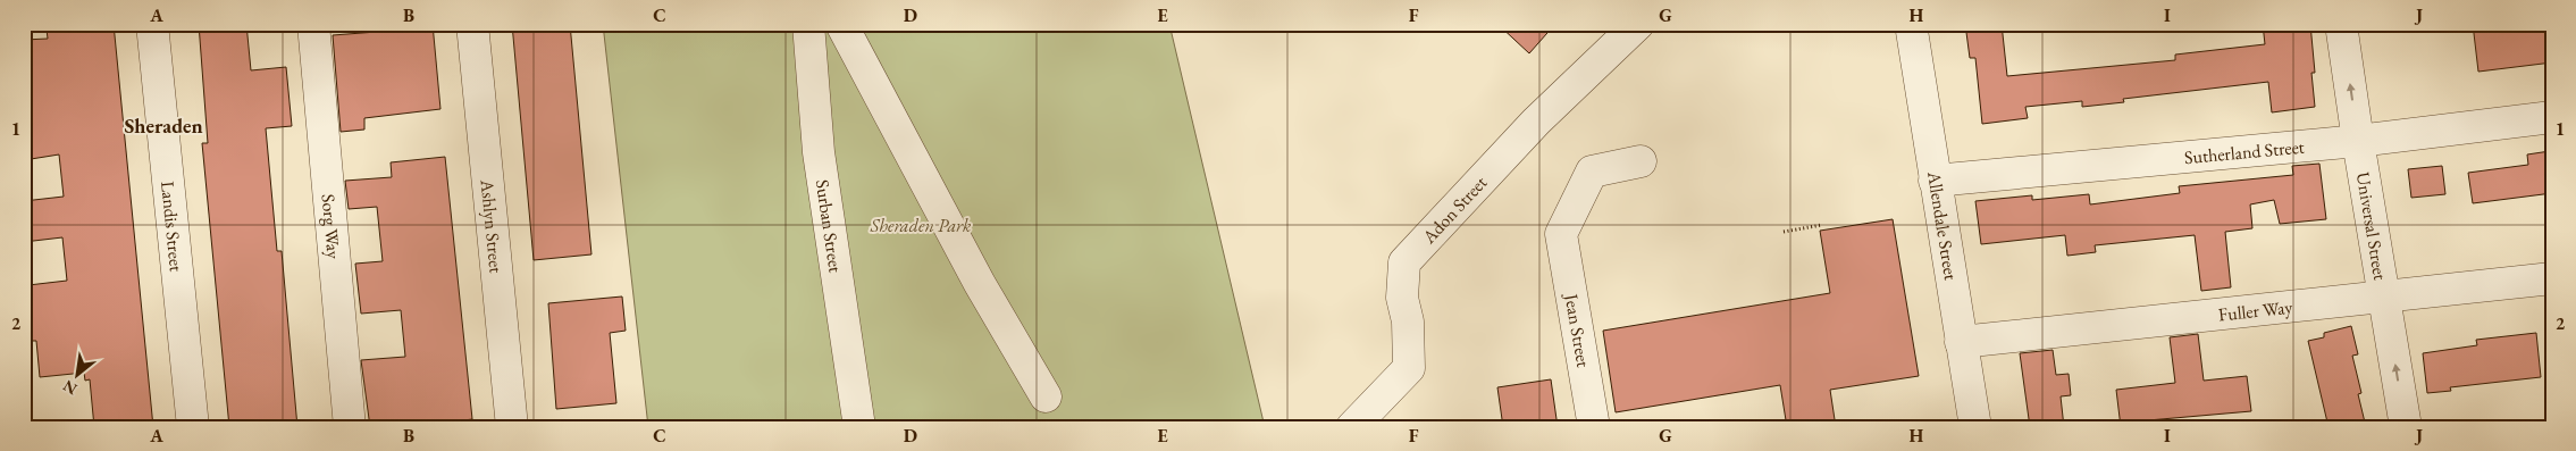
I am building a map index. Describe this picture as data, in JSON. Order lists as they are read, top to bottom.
{
  "streets": {
    "street": [
      "Sutherland Street",
      "Adon Street",
      "Landis Street",
      "Sorg Way",
      "Ashlyn Street",
      "Surban Street",
      "Allendale Street",
      "Universal Street",
      "Fuller Way",
      "Jean Street"
    ]
  },
  "crossings": [
    ["Sutherland Street", "Allendale Street"],
    ["Sutherland Street", "Universal Street"],
    ["Allendale Street", "Fuller Way"],
    ["Universal Street", "Fuller Way"]
  ],
  "one_way": ["Universal Street"],
  "districts": ["Sheraden"],
  "parks": ["Sheraden Park"],
  "north": "bottom left",
  "grid": {
    "columns": [
      "A",
      "B",
      "C",
      "D",
      "E",
      "F",
      "G",
      "H",
      "I",
      "J"
    ],
    "rows": ["1", "2"]
  }
}
